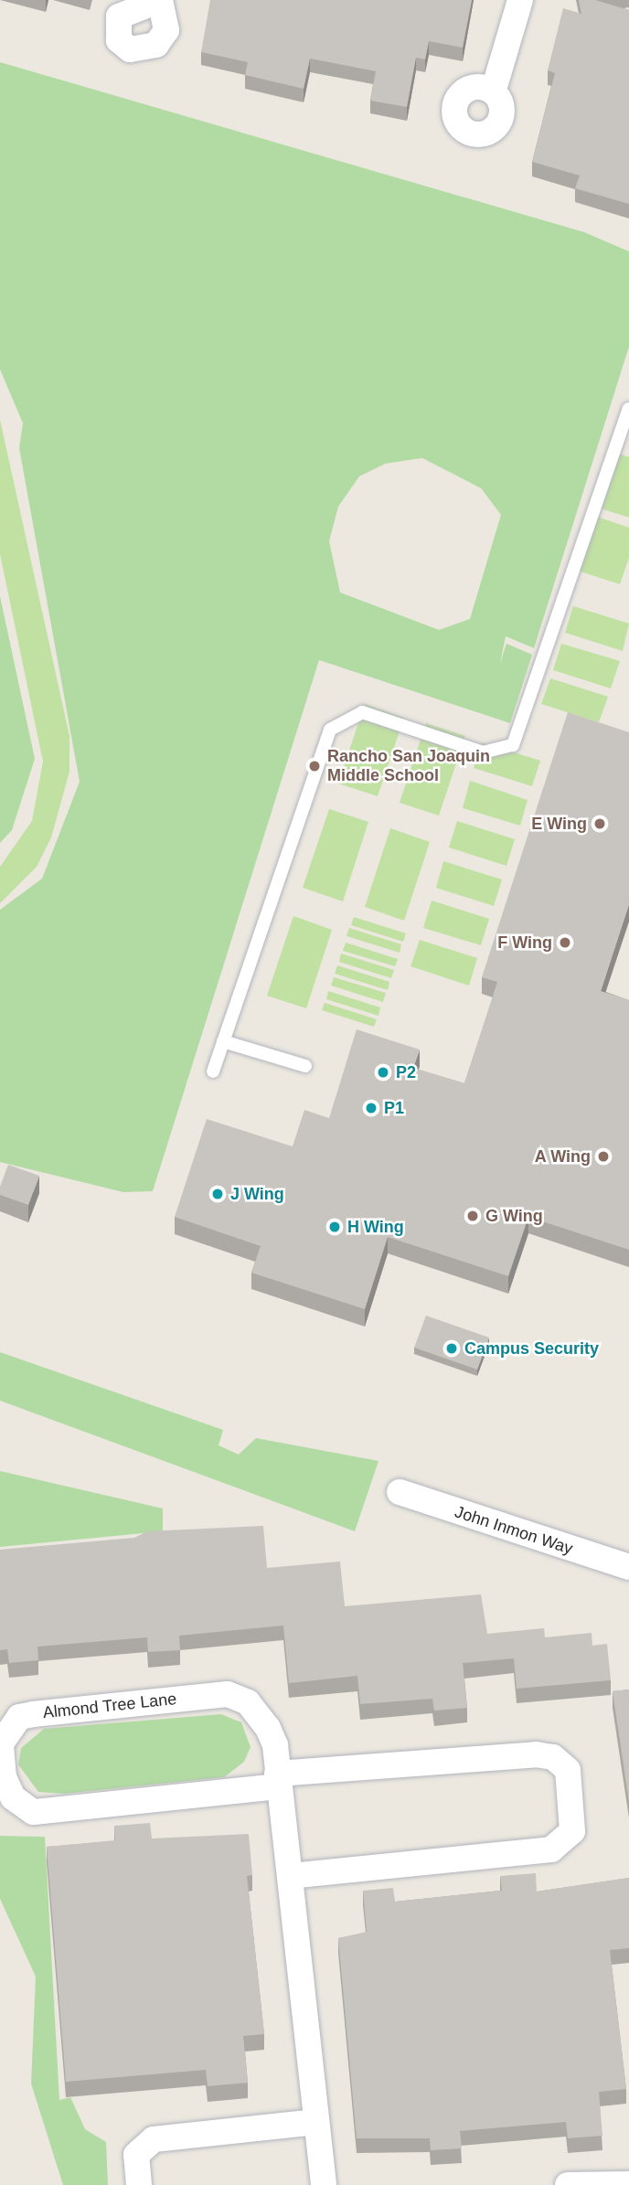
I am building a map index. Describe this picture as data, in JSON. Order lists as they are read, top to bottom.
{
  "streets": {
    "street": ["John Inmon Way", "Almond Tree Lane"]
  },
  "places": [
    "Rancho San Joaquin Middle School",
    "E Wing",
    "F Wing",
    "P2",
    "P1",
    "A Wing",
    "J Wing",
    "G Wing",
    "H Wing",
    "Campus Security"
  ]
}
